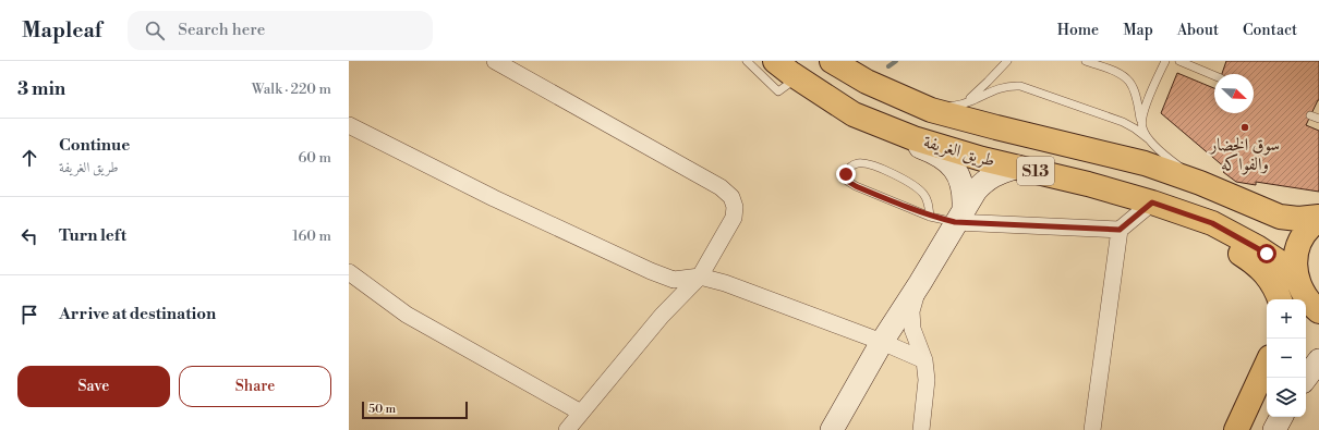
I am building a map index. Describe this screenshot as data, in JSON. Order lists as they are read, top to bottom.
{
  "streets": {
    "main road": ["طريق الغريفة", "S13"]
  },
  "crossings": [
    ["طريق الغريفة", "S13"]
  ],
  "places": ["سوق الخضار والفواكه"],
  "scale_bar": "50 m",
  "north": "bottom right",
  "page": {
    "header": "Mapleaf",
    "search": "Search here",
    "nav": [
      "Home",
      "Map",
      "About",
      "Contact"
    ],
    "heading": ["3 min", "Walk · 220 m"],
    "list": [
      ["Continue", "طريق الغريفة", "60 m"],
      ["Turn left", "160 m"],
      "Arrive at destination"
    ],
    "map_buttons": ["+", "−"],
    "buttons": ["Save", "Share"],
    "scale": "50 m"
  }
}
